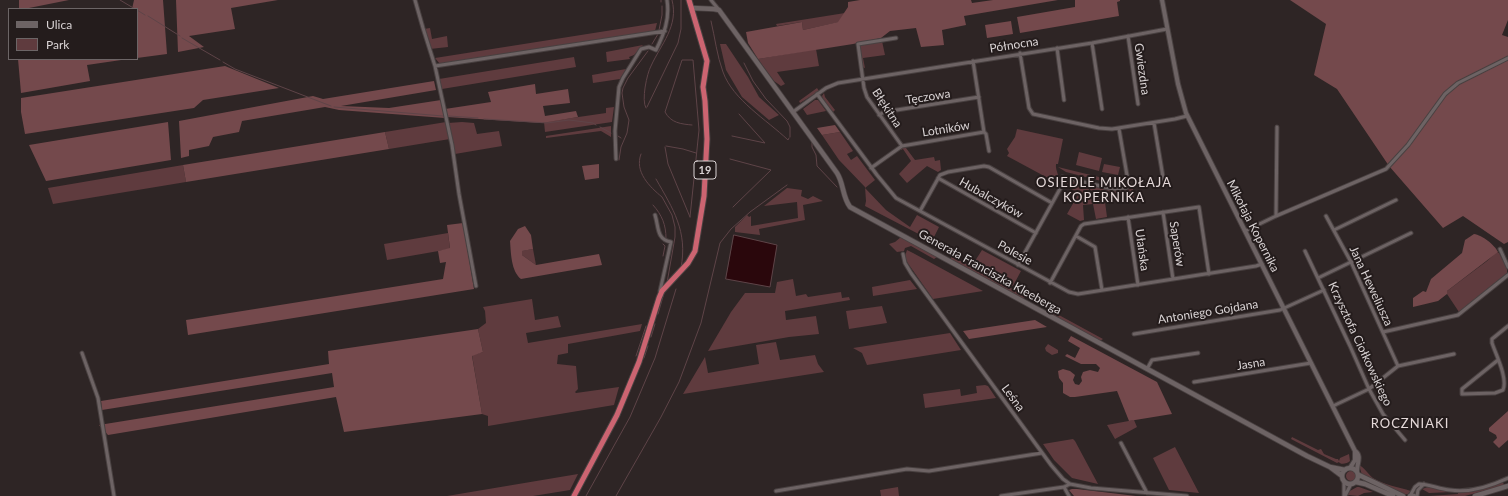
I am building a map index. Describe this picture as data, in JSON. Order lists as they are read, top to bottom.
{
  "streets": {
    "highway": ["19"],
    "main road": ["Generała Franciszka Kleeberga"],
    "street": [
      "Północna",
      "Gwiezdna",
      "Tęczowa",
      "Błękitna",
      "Lotników",
      "Hubalczyków",
      "Mikołaja Kopernika",
      "Saperów",
      "Ułańska",
      "Polesie",
      "Jana Heweliusza",
      "Antoniego Gojdana",
      "Krzysztofa Ciołkowskiego",
      "Jasna",
      "Leśna"
    ]
  },
  "crossings": [
    ["Północna", "Gwiezdna"],
    ["Północna", "Błękitna"],
    ["Północna", "Lotników"],
    ["Północna", "Mikołaja Kopernika"],
    ["Północna", "Polesie"],
    ["Północna", "Generała Franciszka Kleeberga"],
    ["Tęczowa", "Błękitna"],
    ["Tęczowa", "Lotników"],
    ["Błękitna", "Lotników"],
    ["Lotników", "Polesie"],
    ["Mikołaja Kopernika", "Polesie"],
    ["Mikołaja Kopernika", "Generała Franciszka Kleeberga"],
    ["Mikołaja Kopernika", "Antoniego Gojdana"],
    ["Mikołaja Kopernika", "Jasna"],
    ["Saperów", "Polesie"],
    ["Ułańska", "Polesie"],
    ["Antoniego Gojdana", "Krzysztofa Ciołkowskiego"]
  ],
  "districts": ["OSIEDLE MIKOŁAJA KOPERNIKA", "ROCZNIAKI"],
  "legend": ["Ulica", "Park"]
}
